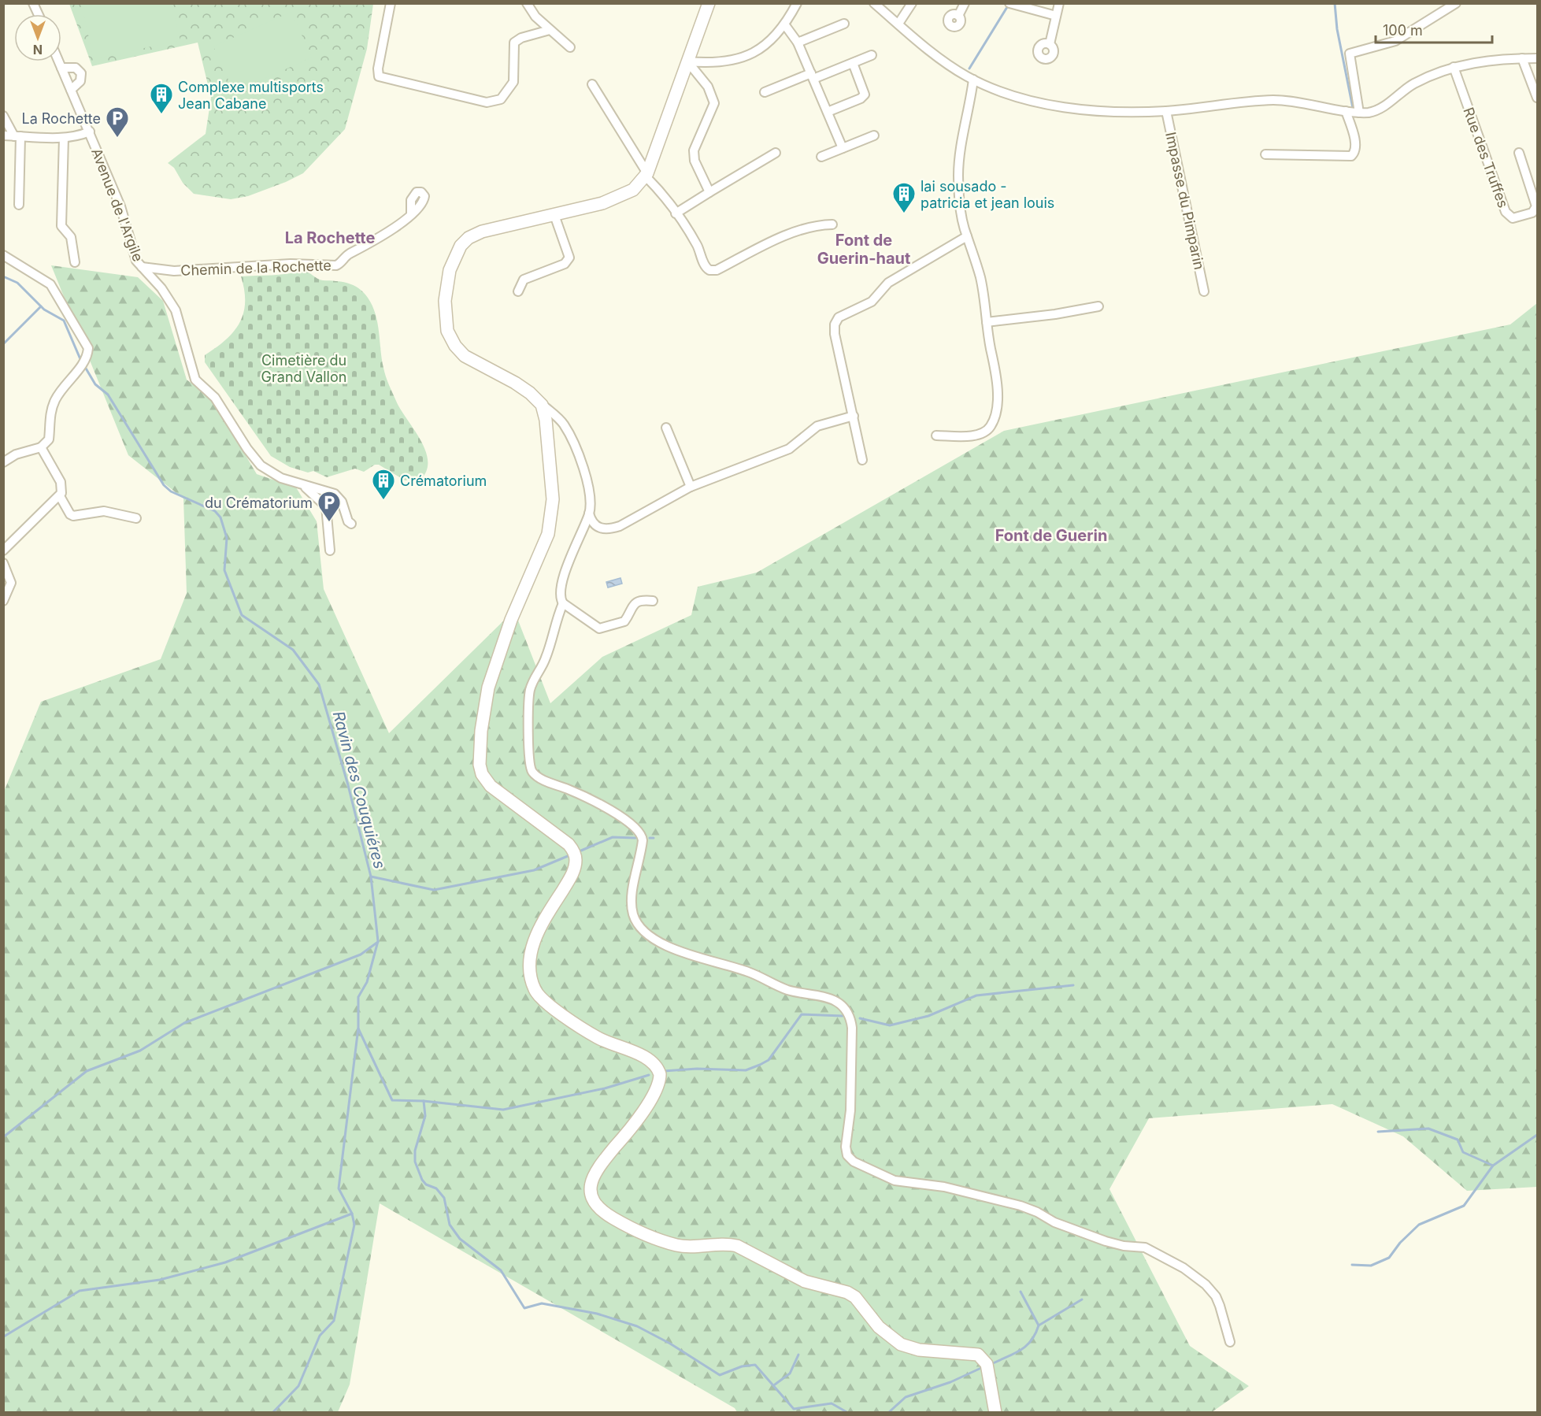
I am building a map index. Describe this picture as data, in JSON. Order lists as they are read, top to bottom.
{
  "streets": {
    "street": [
      "Rue des Truffes",
      "Impasse du Pimparin",
      "Avenue de l'Argile",
      "Chemin de la Rochette"
    ]
  },
  "crossings": [
    ["Avenue de l'Argile", "Chemin de la Rochette"]
  ],
  "districts": ["La Rochette", "Font de Guerin-haut", "Font de Guerin"],
  "water": ["Ravin des Couquiéres"],
  "parks": ["Cimetière du Grand Vallon"],
  "places": {
    "building": ["Complexe multisports Jean Cabane", "lai sousado - patricia et jean louis", "Crématorium"],
    "parking": ["La Rochette", "du Crématorium"]
  },
  "scale_bar": "100 m",
  "north": "bottom"
}
